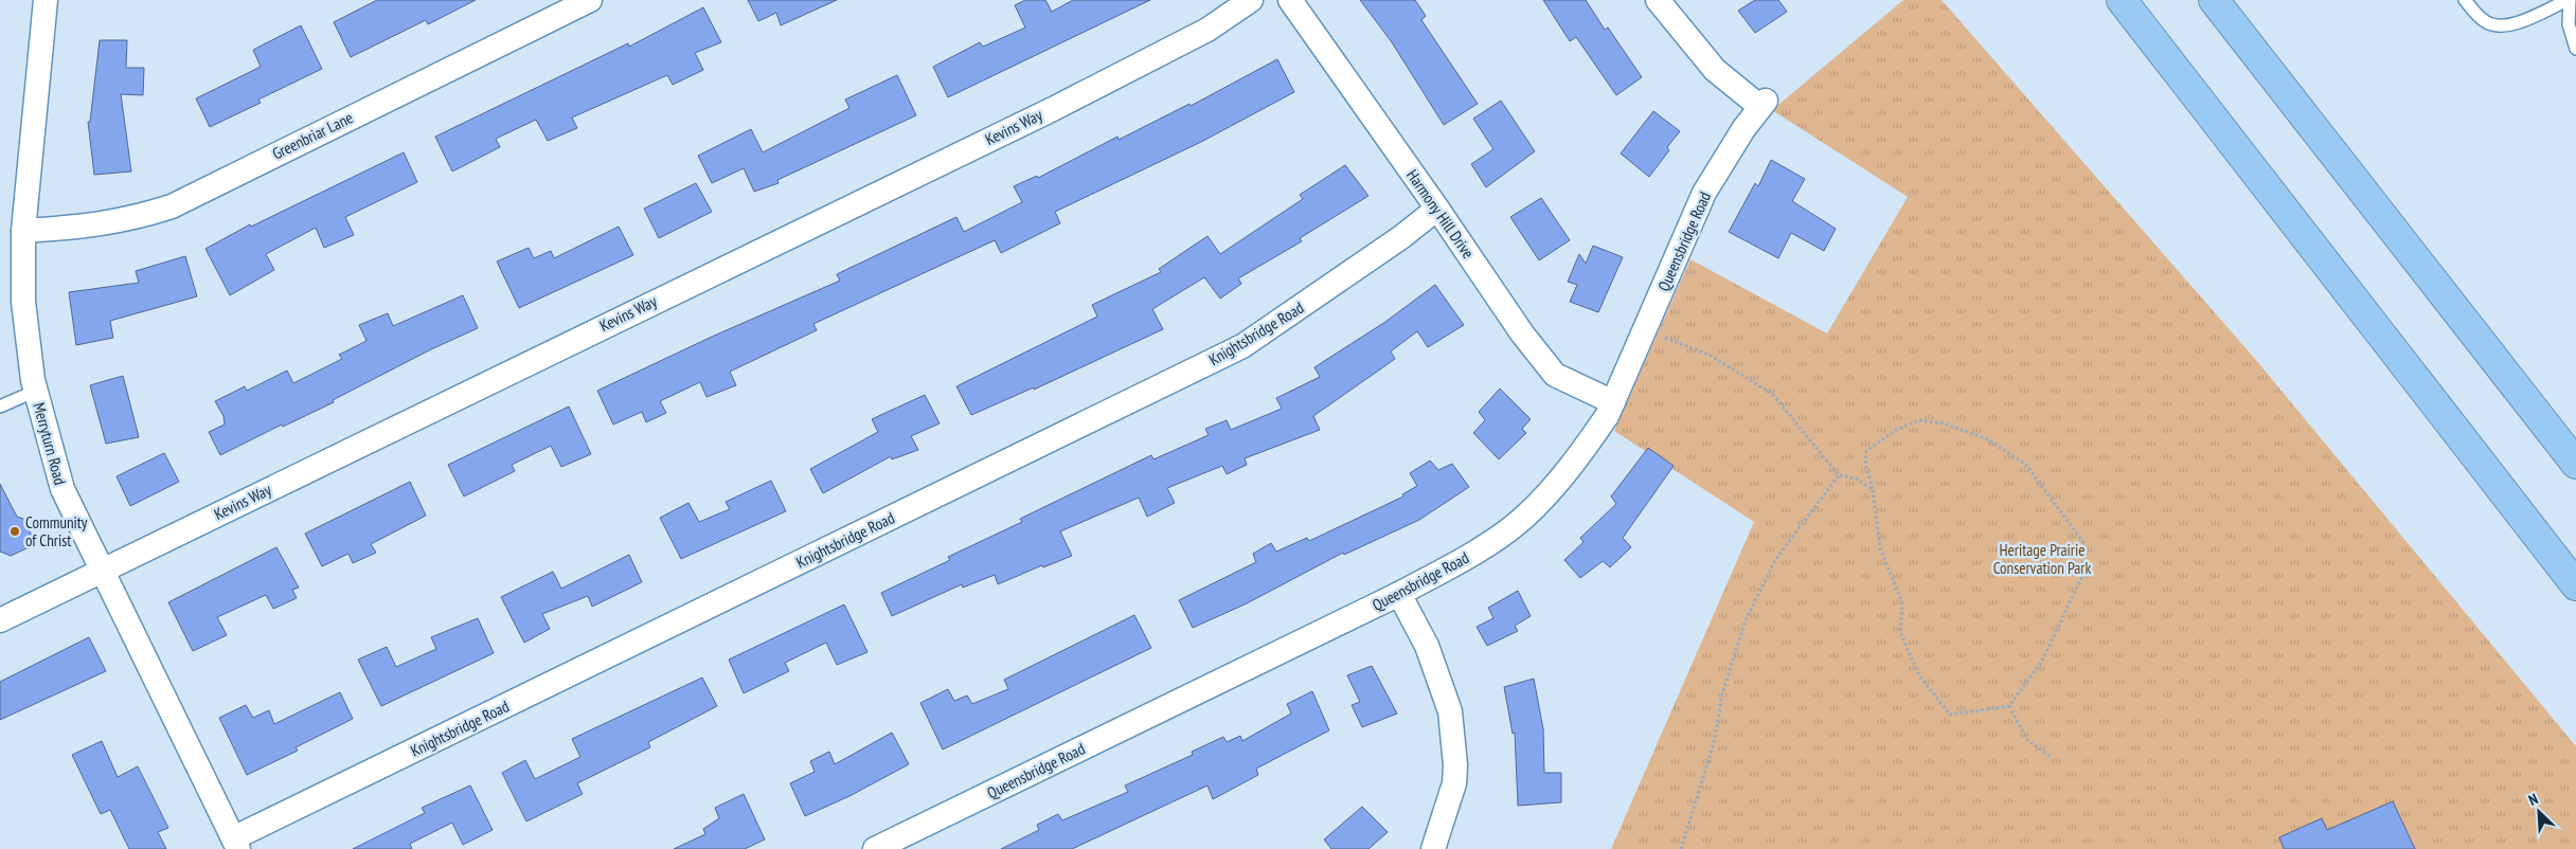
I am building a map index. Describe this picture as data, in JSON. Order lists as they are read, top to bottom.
{
  "streets": {
    "street": [
      "Kevins Way",
      "Greenbriar Lane",
      "Harmony Hill Drive",
      "Queensbridge Road",
      "Knightsbridge Road",
      "Merryturn Road"
    ]
  },
  "crossings": [
    ["Kevins Way", "Merryturn Road"],
    ["Greenbriar Lane", "Merryturn Road"],
    ["Harmony Hill Drive", "Queensbridge Road"],
    ["Harmony Hill Drive", "Knightsbridge Road"],
    ["Knightsbridge Road", "Merryturn Road"]
  ],
  "parks": ["Heritage Prairie Conservation Park"],
  "places": ["Community of Christ"],
  "north": "top left"
}
